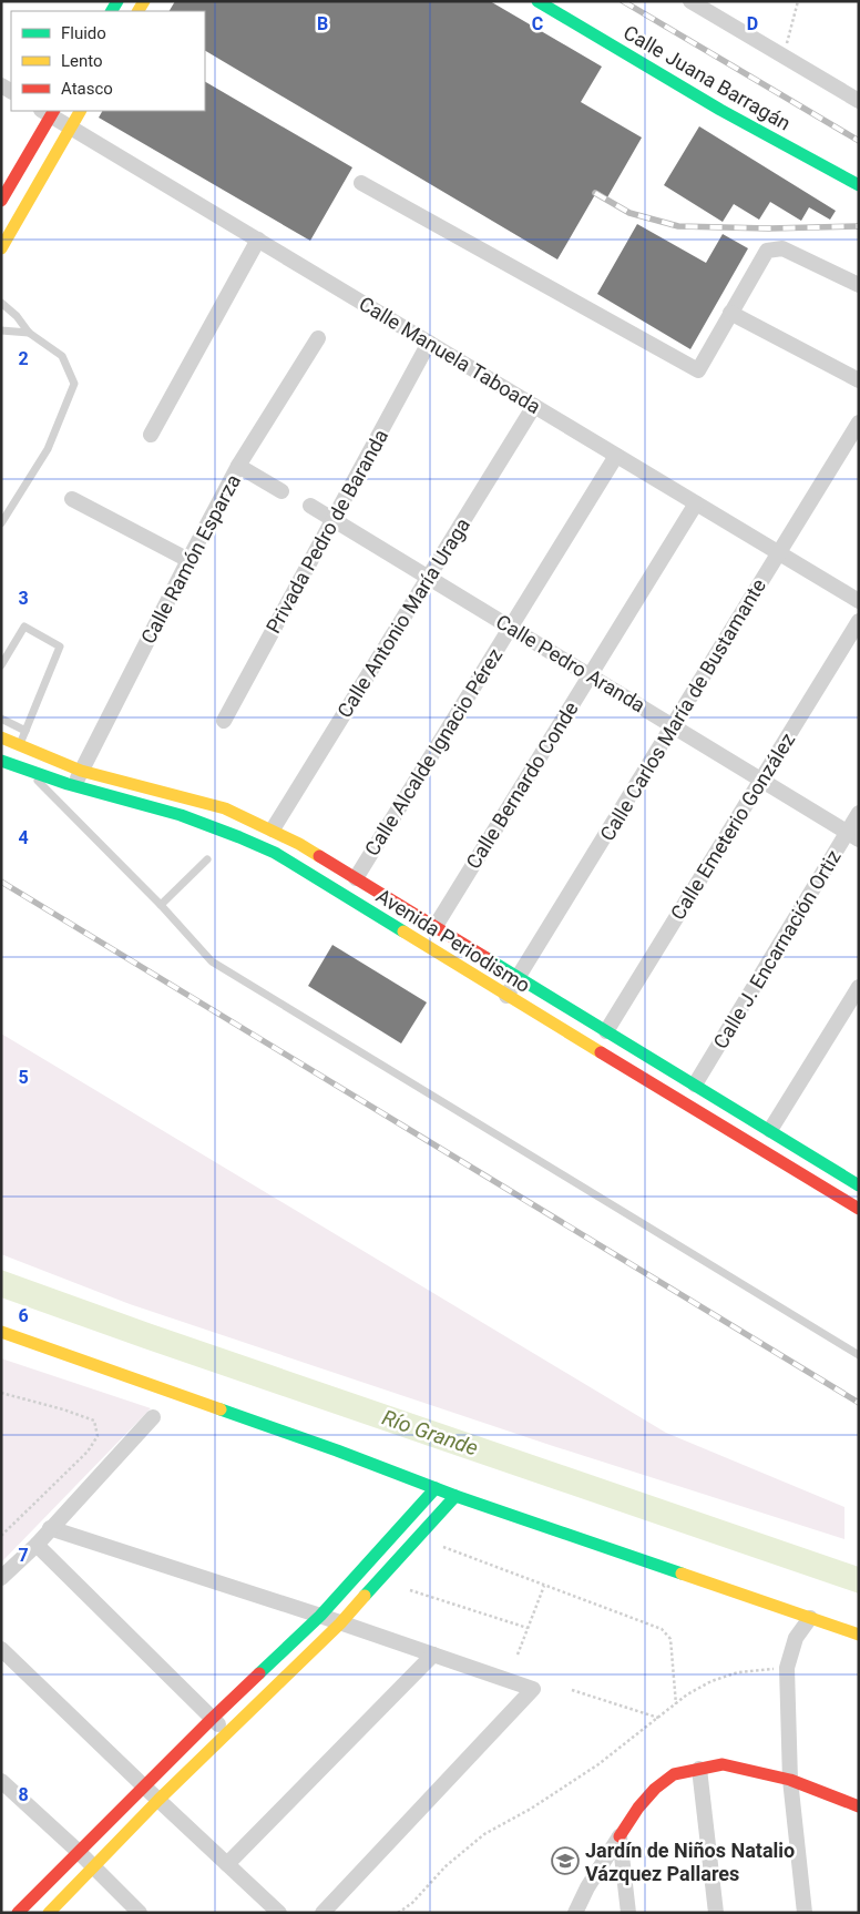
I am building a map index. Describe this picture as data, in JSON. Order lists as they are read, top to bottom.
{
  "streets": {
    "street": [
      "Calle Juana Barragán",
      "Calle Manuela Taboada",
      "Privada Pedro de Baranda",
      "Calle Ramón Esparza",
      "Calle Antonio María Uraga",
      "Calle Pedro Aranda",
      "Calle Carlos María de Bustamante",
      "Calle Alcalde Ignacio Pérez",
      "Calle Bernardo Conde",
      "Calle Emeterio González",
      "Avenida Periodismo",
      "Calle J. Encarnación Ortiz"
    ]
  },
  "crossings": [
    ["Calle Manuela Taboada", "Privada Pedro de Baranda"],
    ["Calle Manuela Taboada", "Calle Antonio María Uraga"],
    ["Calle Manuela Taboada", "Calle Carlos María de Bustamante"],
    ["Calle Manuela Taboada", "Calle Alcalde Ignacio Pérez"],
    ["Calle Manuela Taboada", "Calle Bernardo Conde"],
    ["Privada Pedro de Baranda", "Calle Pedro Aranda"],
    ["Calle Ramón Esparza", "Avenida Periodismo"],
    ["Calle Antonio María Uraga", "Calle Pedro Aranda"],
    ["Calle Antonio María Uraga", "Avenida Periodismo"],
    ["Calle Pedro Aranda", "Calle Carlos María de Bustamante"],
    ["Calle Pedro Aranda", "Calle Alcalde Ignacio Pérez"],
    ["Calle Pedro Aranda", "Calle Bernardo Conde"],
    ["Calle Pedro Aranda", "Calle Emeterio González"],
    ["Calle Pedro Aranda", "Calle J. Encarnación Ortiz"],
    ["Calle Carlos María de Bustamante", "Avenida Periodismo"],
    ["Calle Alcalde Ignacio Pérez", "Avenida Periodismo"],
    ["Calle Bernardo Conde", "Avenida Periodismo"],
    ["Calle Emeterio González", "Avenida Periodismo"],
    ["Avenida Periodismo", "Calle J. Encarnación Ortiz"]
  ],
  "water": ["Río Grande"],
  "places": {
    "school or university": ["Jardín de Niños Natalio Vázquez Pallares"]
  },
  "legend": ["Fluido", "Lento", "Atasco"],
  "grid": {
    "columns": ["B", "C", "D"],
    "rows": [
      "2",
      "3",
      "4",
      "5",
      "6",
      "7",
      "8"
    ]
  }
}
